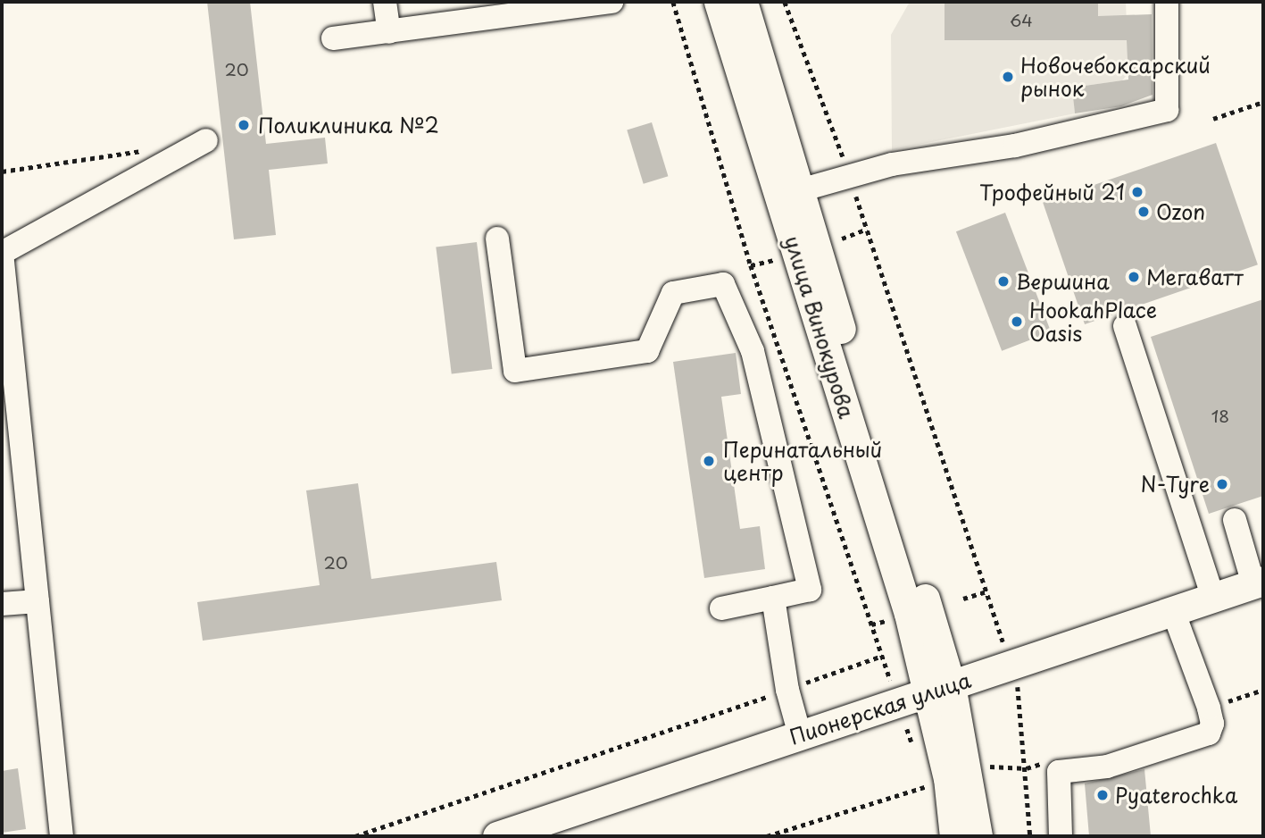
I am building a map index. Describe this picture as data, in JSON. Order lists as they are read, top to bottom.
{
  "streets": {
    "main road": ["улица Винокурова", "Пионерская улица"]
  },
  "crossings": [
    ["улица Винокурова", "Пионерская улица"]
  ],
  "places": [
    "Новочебоксарский рынок",
    "Поликлиника №2",
    "Трофейный 21",
    "Ozon",
    "Мегаватт",
    "Вершина",
    "HookahPlace Oasis",
    "Перинатальный центр",
    "N-Tyre",
    "Pyaterochka"
  ],
  "house_numbers": [
    "64",
    "20",
    "18",
    "20"
  ]
}
